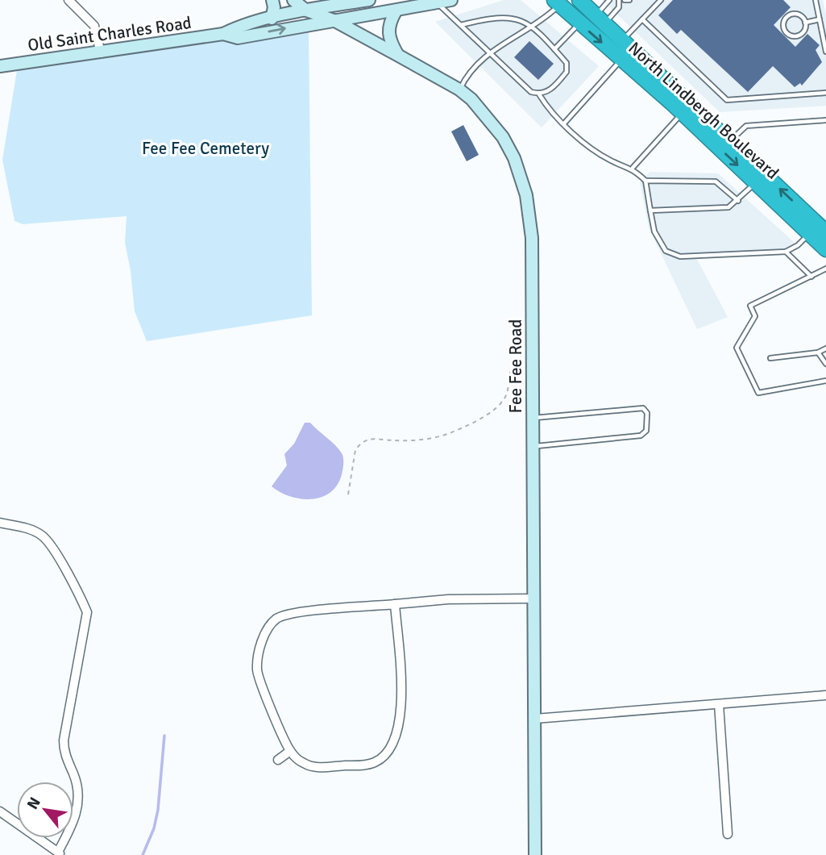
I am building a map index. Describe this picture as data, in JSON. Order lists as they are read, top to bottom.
{
  "streets": {
    "highway": ["North Lindbergh Boulevard"],
    "street": ["Old Saint Charles Road", "Fee Fee Road"]
  },
  "crossings": [
    ["Old Saint Charles Road", "Fee Fee Road"]
  ],
  "parks": ["Fee Fee Cemetery"],
  "north": "top left"
}
